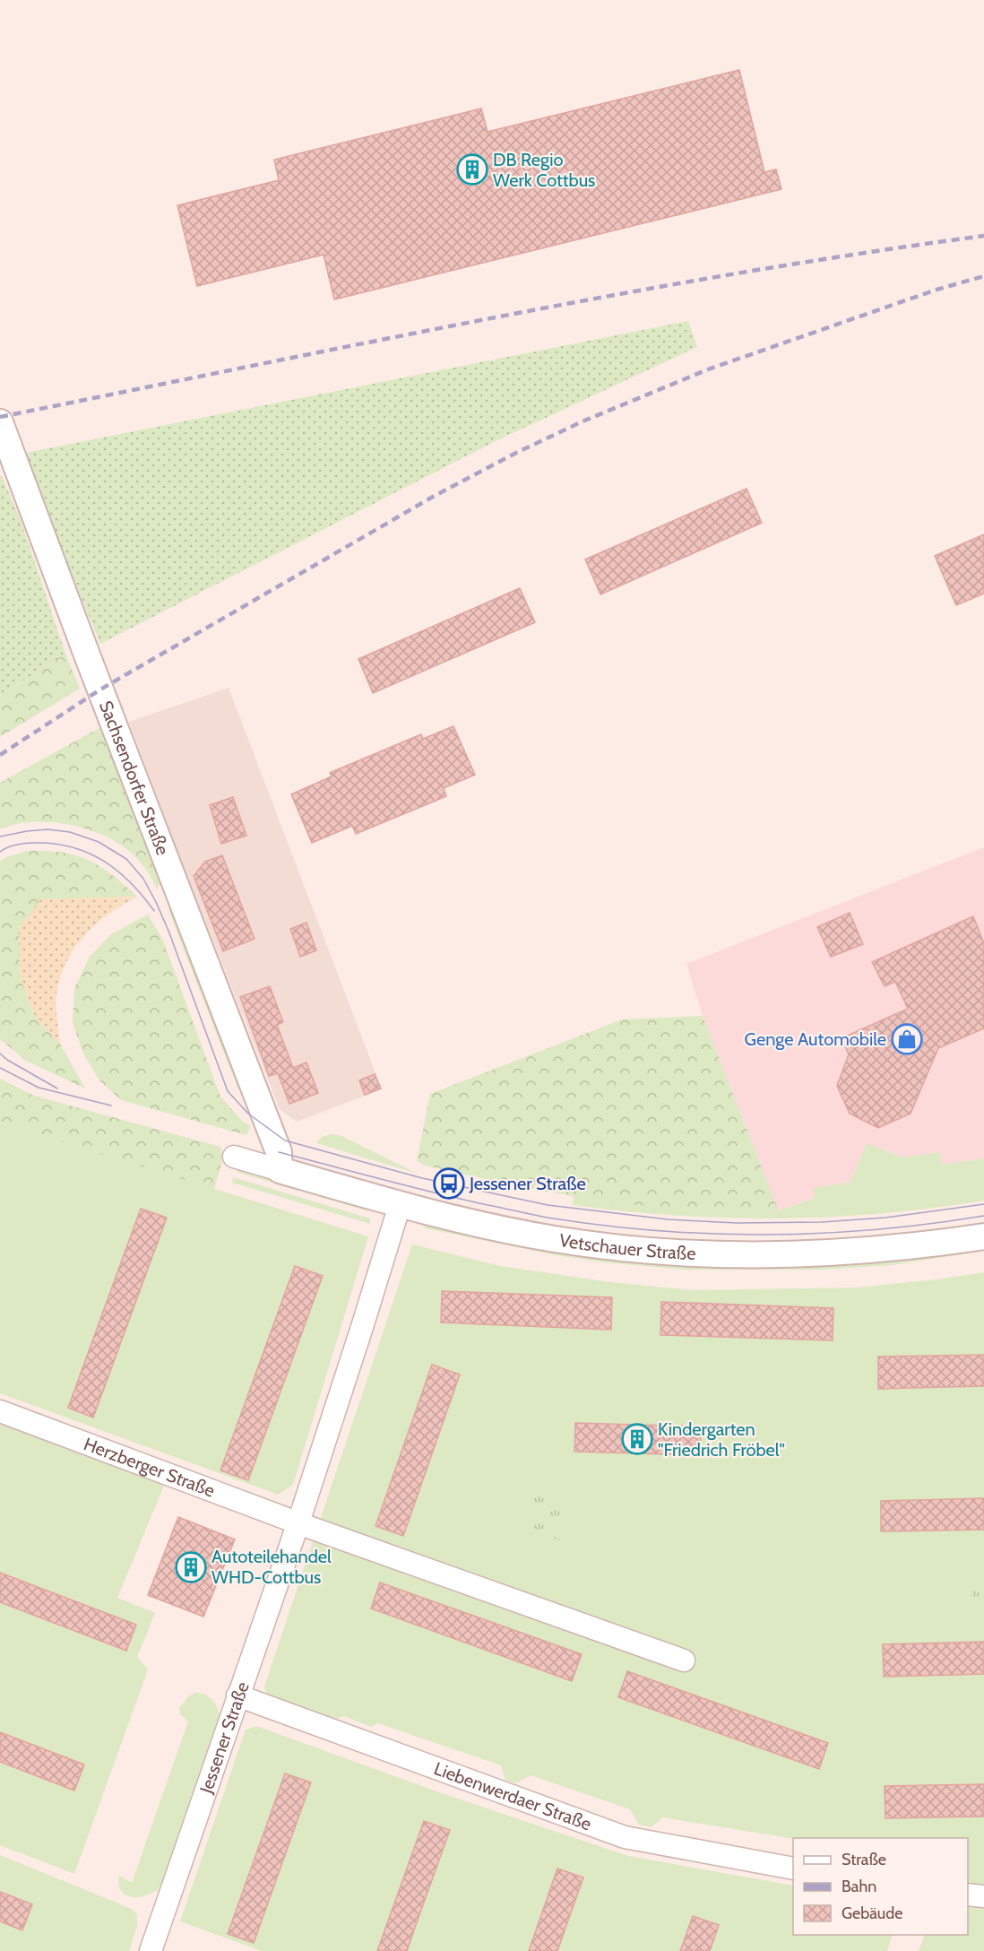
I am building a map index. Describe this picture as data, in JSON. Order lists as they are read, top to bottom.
{
  "streets": {
    "street": [
      "Sachsendorfer Straße",
      "Vetschauer Straße",
      "Herzberger Straße",
      "Jessener Straße",
      "Liebenwerdaer Straße"
    ]
  },
  "crossings": [
    ["Sachsendorfer Straße", "Vetschauer Straße"],
    ["Vetschauer Straße", "Jessener Straße"],
    ["Herzberger Straße", "Jessener Straße"],
    ["Jessener Straße", "Liebenwerdaer Straße"]
  ],
  "places": {
    "building": ["DB Regio Werk Cottbus", "Kindergarten \"Friedrich Fröbel\"", "Autoteilehandel WHD-Cottbus"],
    "shop": ["Genge Automobile"],
    "bus stop": ["Jessener Straße"]
  },
  "legend": ["Straße", "Bahn", "Gebäude"]
}
